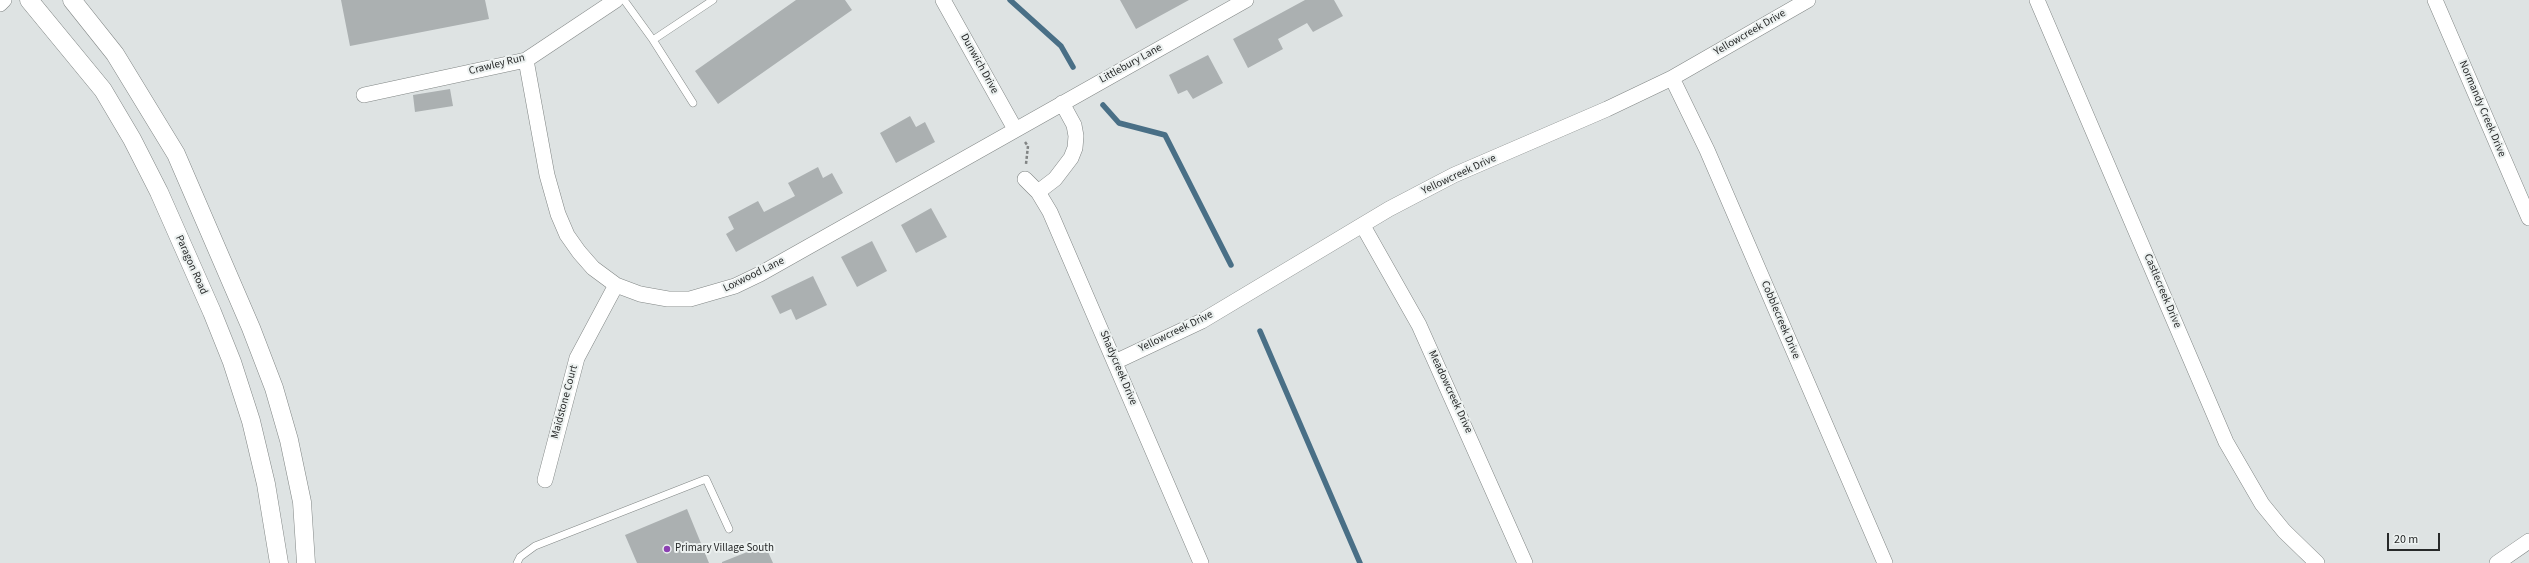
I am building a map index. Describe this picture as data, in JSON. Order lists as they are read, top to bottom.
{
  "streets": {
    "street": [
      "Yellowcreek Drive",
      "Dunwich Drive",
      "Littlebury Lane",
      "Crawley Run",
      "Normandy Creek Drive",
      "Paragon Road",
      "Loxwood Lane",
      "Castlecreek Drive",
      "Cobblecreek Drive",
      "Shadycreek Drive",
      "Meadowcreek Drive",
      "Maidstone Court"
    ]
  },
  "crossings": [
    ["Yellowcreek Drive", "Cobblecreek Drive"],
    ["Yellowcreek Drive", "Shadycreek Drive"],
    ["Yellowcreek Drive", "Meadowcreek Drive"],
    ["Dunwich Drive", "Littlebury Lane"],
    ["Dunwich Drive", "Loxwood Lane"],
    ["Littlebury Lane", "Loxwood Lane"],
    ["Crawley Run", "Loxwood Lane"],
    ["Loxwood Lane", "Maidstone Court"]
  ],
  "places": ["Primary Village South"],
  "scale_bar": "20 m"
}
